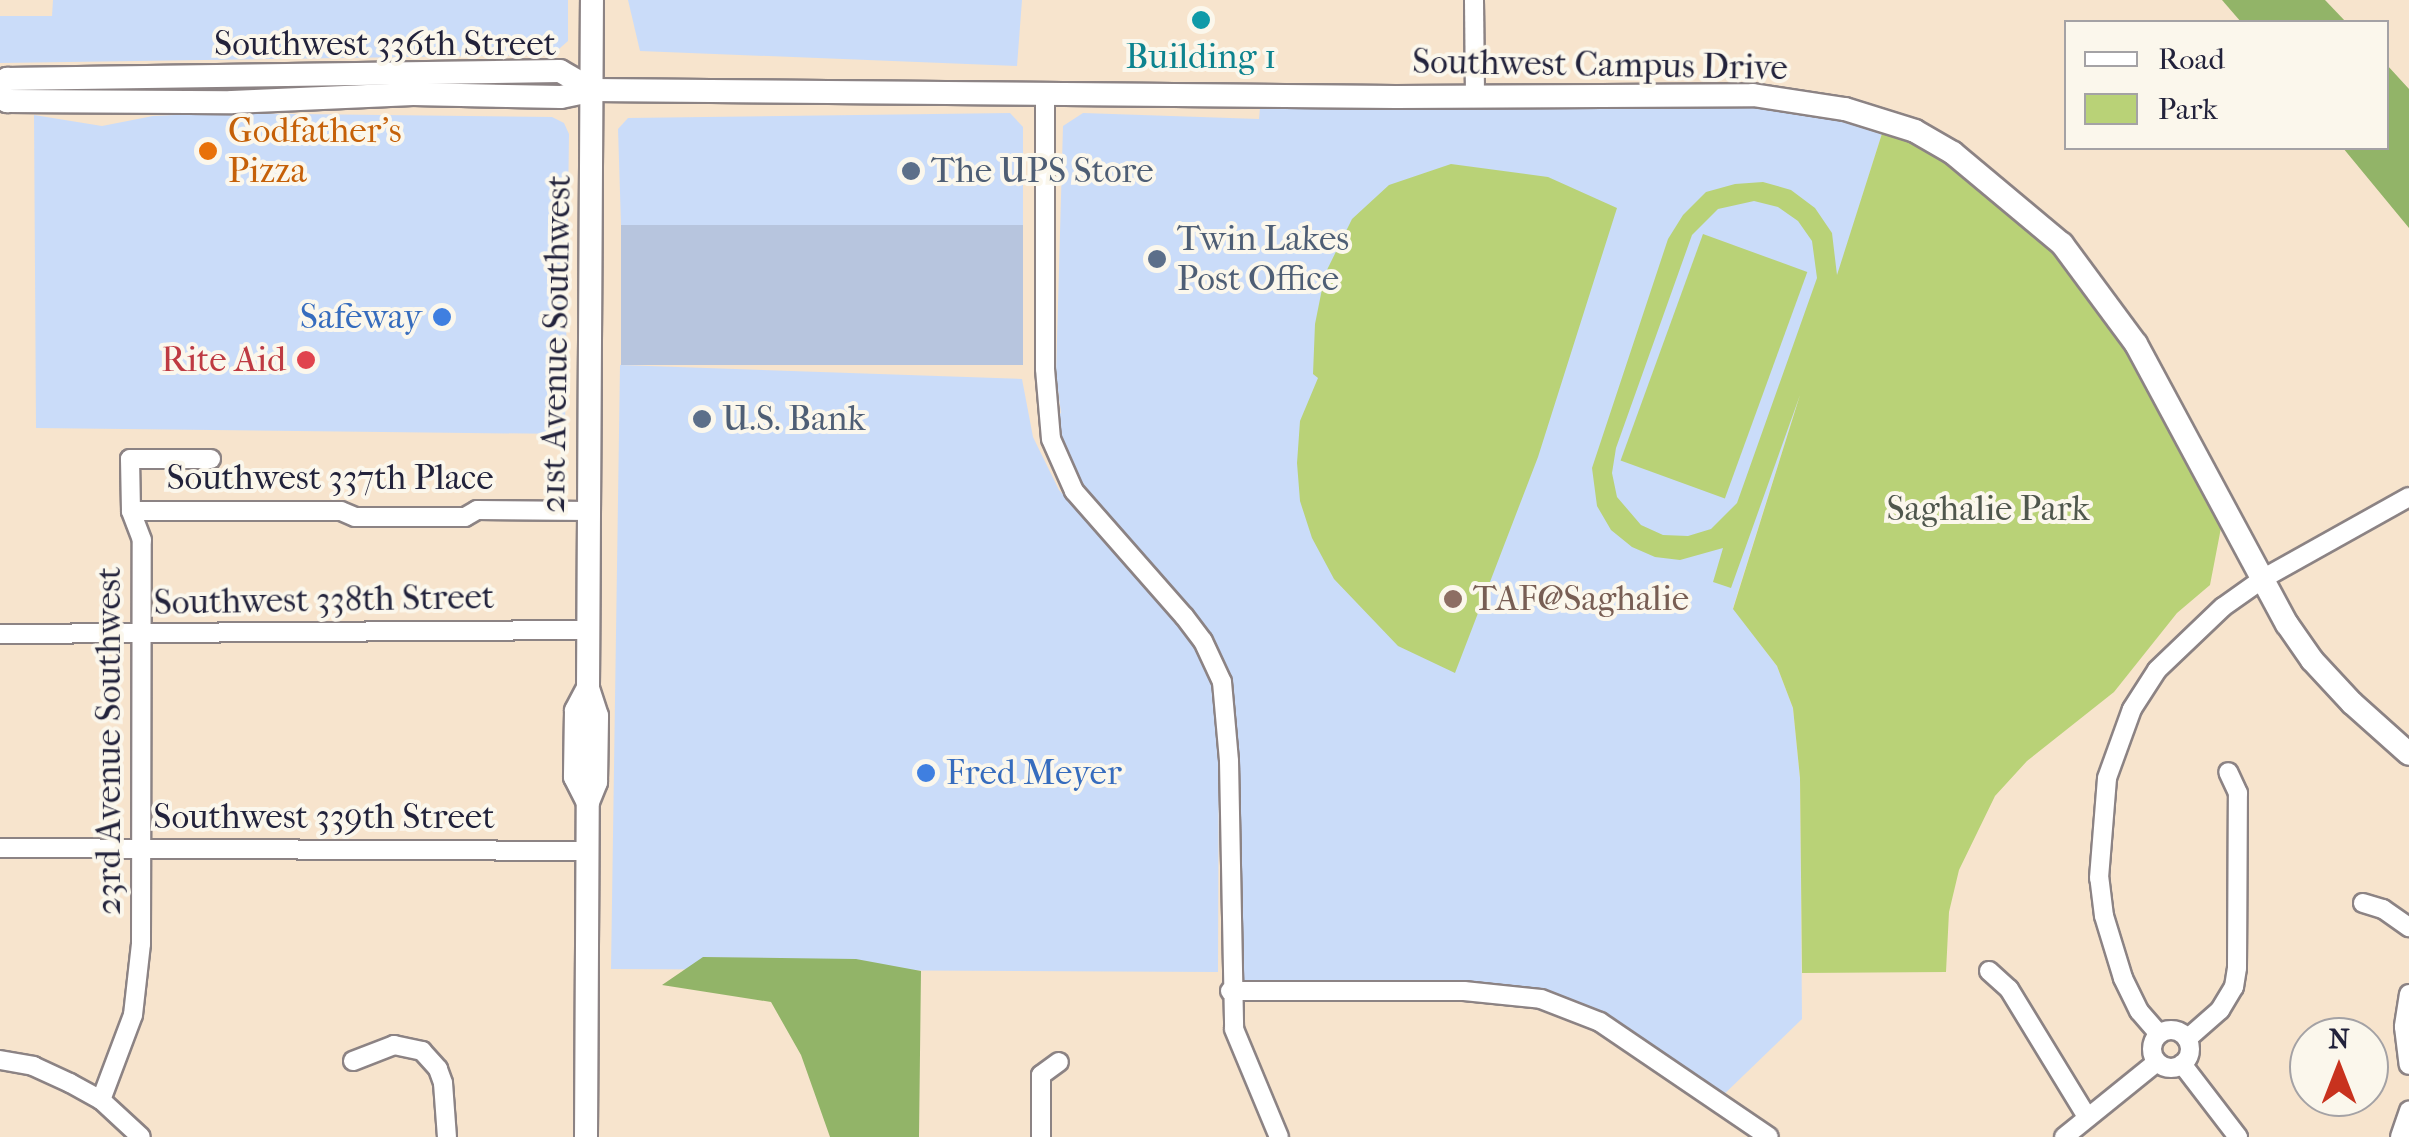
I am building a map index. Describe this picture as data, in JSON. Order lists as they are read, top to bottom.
{
  "streets": {
    "main road": ["Southwest 336th Street", "Southwest Campus Drive", "21st Avenue Southwest"],
    "street": [
      "Southwest 337th Place",
      "Southwest 338th Street",
      "23rd Avenue Southwest",
      "Southwest 339th Street"
    ]
  },
  "crossings": [
    ["Southwest 336th Street", "Southwest Campus Drive"],
    ["Southwest 336th Street", "21st Avenue Southwest"],
    ["Southwest Campus Drive", "21st Avenue Southwest"],
    ["21st Avenue Southwest", "Southwest 337th Place"],
    ["21st Avenue Southwest", "Southwest 338th Street"],
    ["21st Avenue Southwest", "Southwest 339th Street"],
    ["Southwest 337th Place", "23rd Avenue Southwest"],
    ["Southwest 338th Street", "23rd Avenue Southwest"],
    ["23rd Avenue Southwest", "Southwest 339th Street"]
  ],
  "parks": ["Saghalie Park"],
  "places": [
    "Building 1",
    "Godfather's Pizza",
    "The UPS Store",
    "Twin Lakes Post Office",
    "Safeway",
    "Rite Aid",
    "U.S. Bank",
    "TAF@Saghalie",
    "Fred Meyer"
  ],
  "legend": ["Road", "Park"],
  "north": "top"
}
